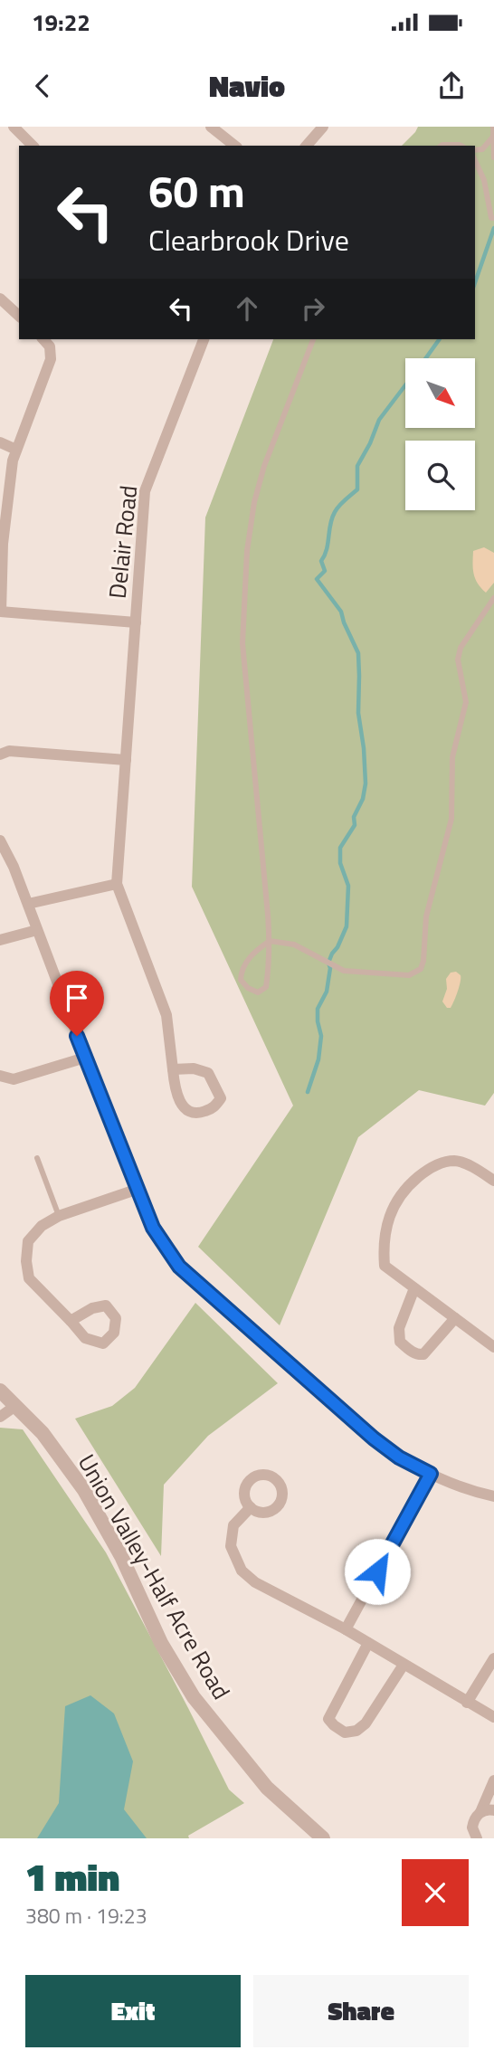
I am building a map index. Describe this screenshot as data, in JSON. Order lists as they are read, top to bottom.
{
  "streets": {
    "street": ["Delair Road", "Union Valley-Half Acre Road"]
  },
  "north": "bottom right",
  "page": {
    "status": "19:22",
    "header": "Navio",
    "turn": ["60 m", "Clearbrook Drive"],
    "heading": ["1 min", "380 m · 19:23"],
    "buttons": ["Exit", "Share"]
  }
}
